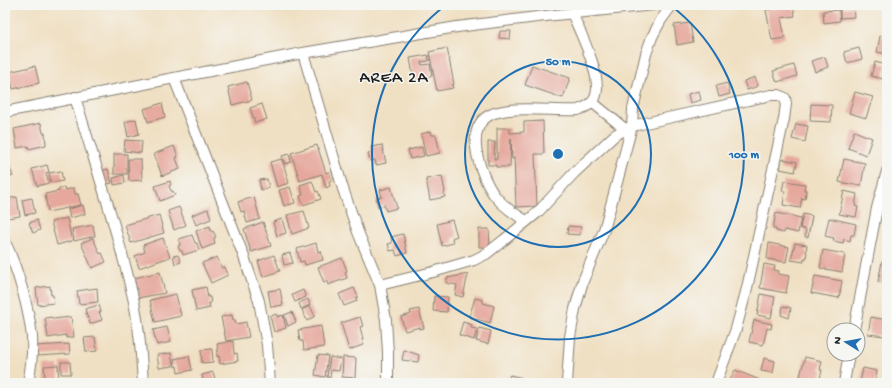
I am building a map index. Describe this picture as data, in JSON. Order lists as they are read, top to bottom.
{
  "districts": ["AREA 2A"],
  "north": "left",
  "rings": ["50 m", "100 m"]
}
